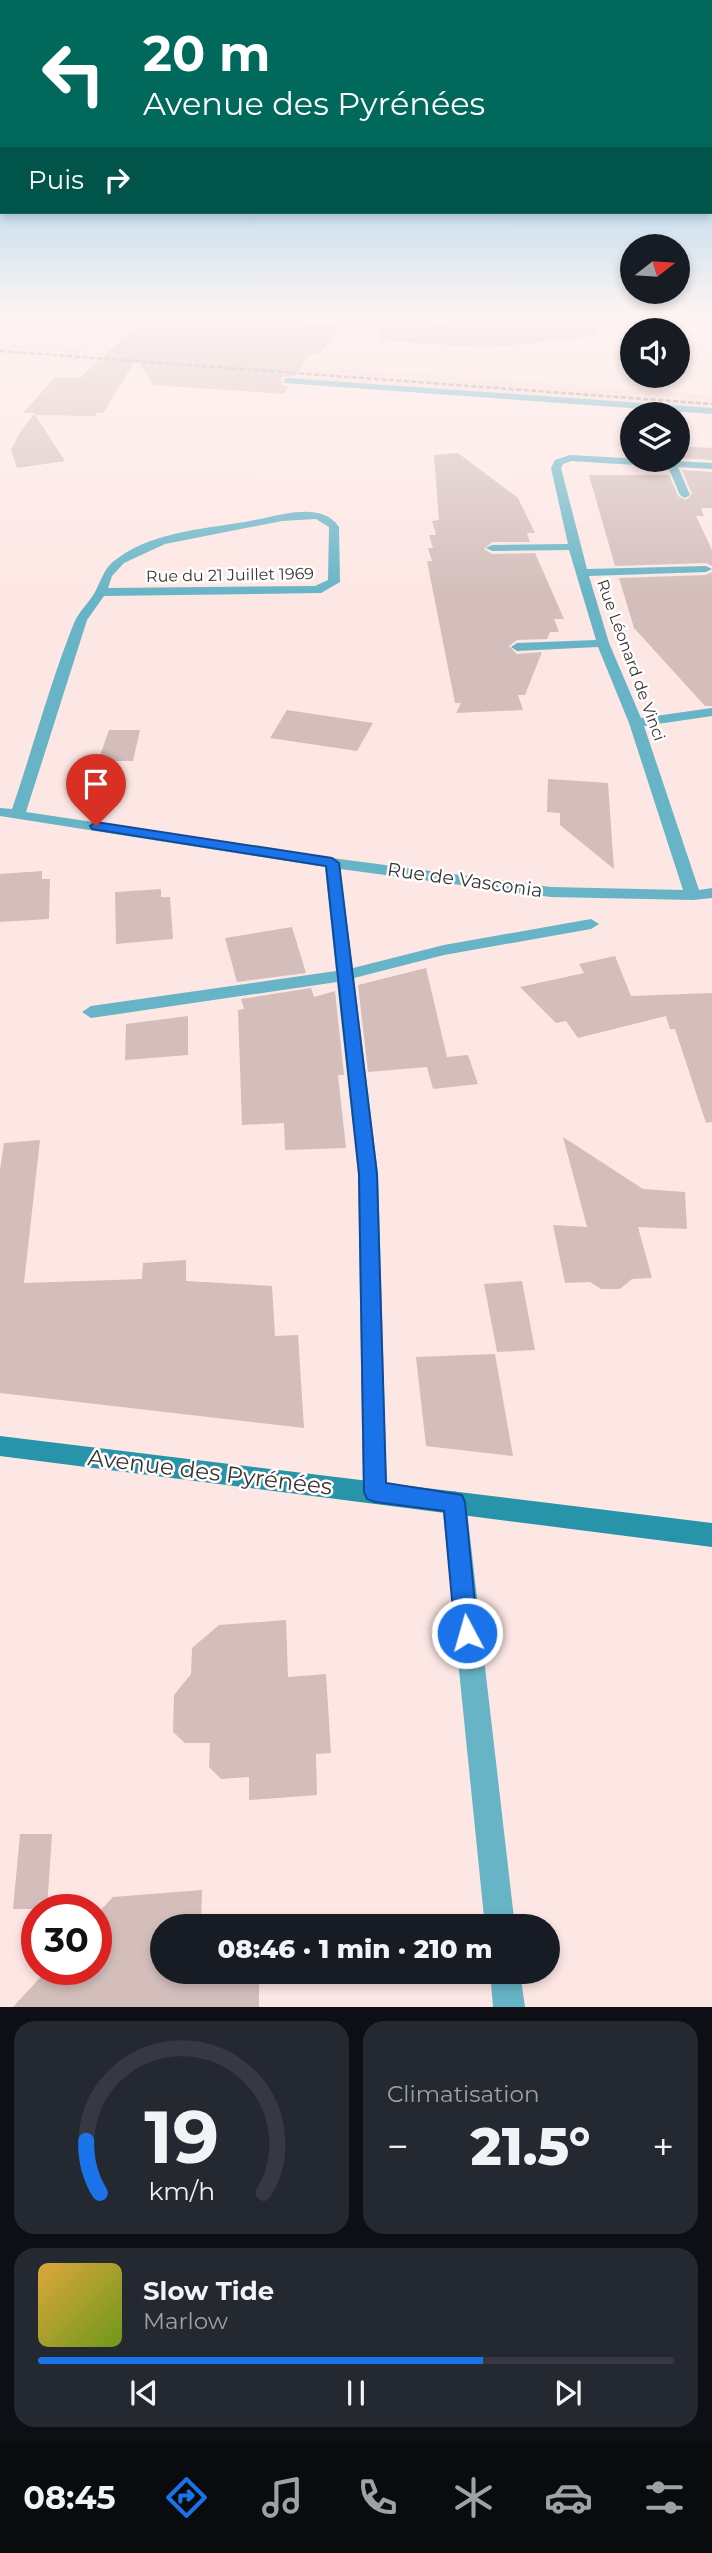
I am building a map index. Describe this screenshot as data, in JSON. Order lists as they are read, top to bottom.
{
  "streets": {
    "main road": ["Avenue des Pyrénées"],
    "street": ["Rue du 21 Juillet 1969", "Rue Léonard de Vinci", "Rue de Vasconia"]
  },
  "crossings": [
    ["Rue du 21 Juillet 1969", "Rue de Vasconia"],
    ["Rue Léonard de Vinci", "Rue de Vasconia"]
  ],
  "north": "right",
  "page": {
    "turn": ["20 m", "Avenue des Pyrénées"],
    "then": "Puis",
    "limit": "30",
    "trip": "08:46 · 1 min · 210 m",
    "tile": "Climatisation",
    "heat": ["−", "21.5°", "+"],
    "song": ["Slow Tide", "Marlow"],
    "tabs": "08:45",
    "gauge": ["19", "km/h"]
  }
}
